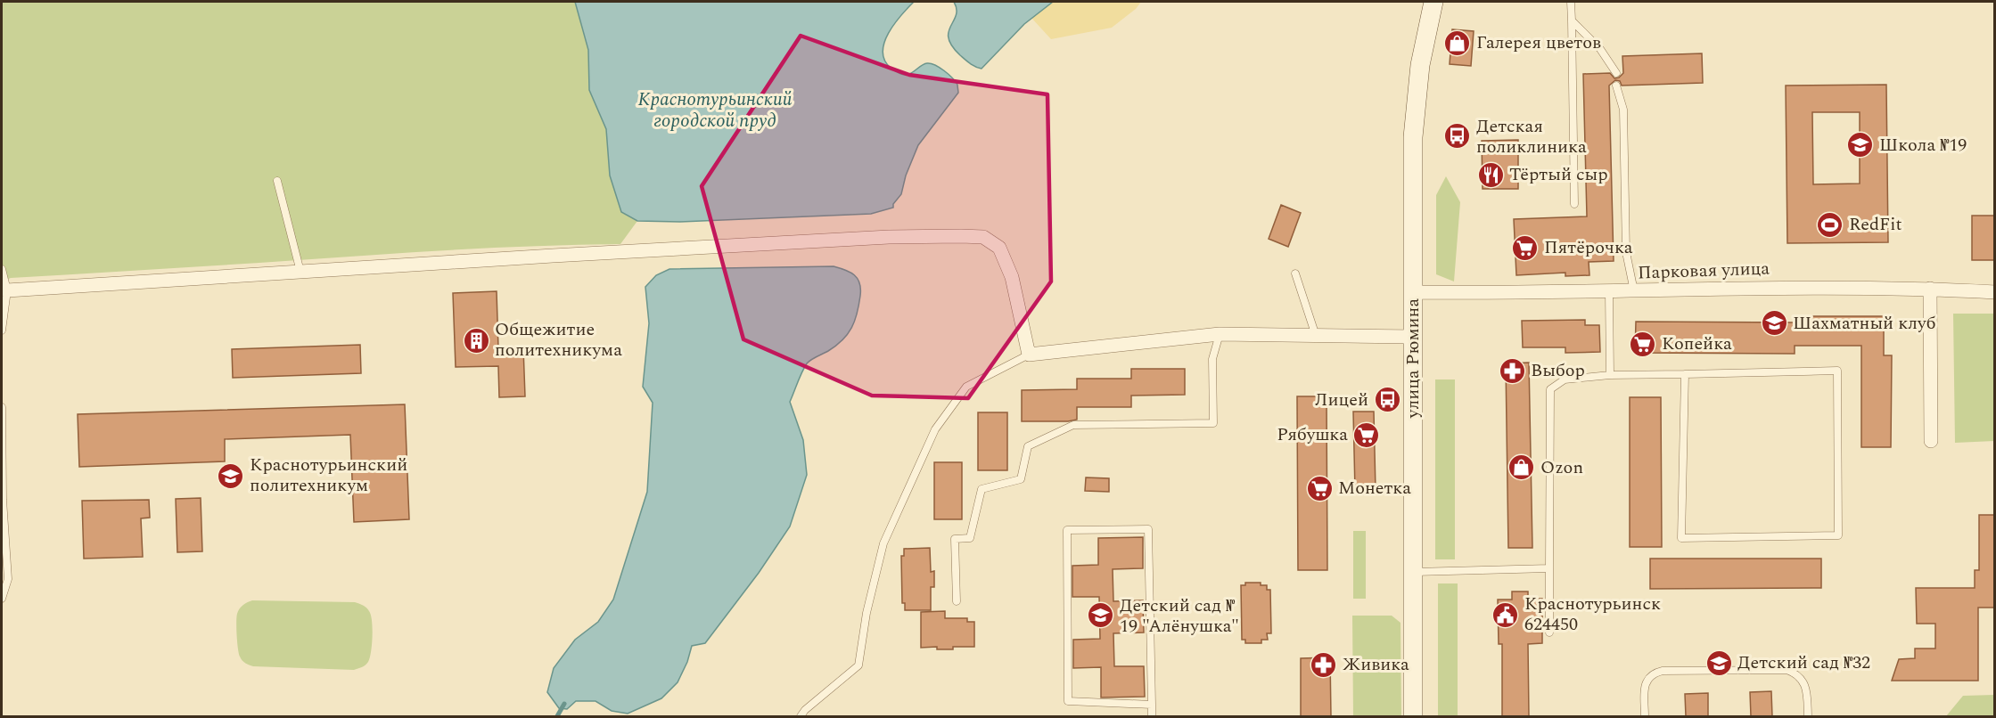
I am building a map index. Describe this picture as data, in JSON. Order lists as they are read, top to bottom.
{
  "streets": {
    "main road": ["улица Рюмина"],
    "street": ["Парковая улица"]
  },
  "crossings": [
    ["Парковая улица", "улица Рюмина"]
  ],
  "water": ["Краснотурьинский городской пруд"],
  "places": {
    "shop": ["Галерея цветов", "Ozon"],
    "bus stop": ["Детская поликлиника", "Лицей"],
    "school or university": [
      "Школа №19",
      "Шахматный клуб",
      "Краснотурьинский политехникум",
      "Детский сад № 19 \"Алёнушка\"",
      "Детский сад №32"
    ],
    "restaurant": ["Тёртый сыр"],
    "sports": ["RedFit"],
    "supermarket": [
      "Пятёрочка",
      "Копейка",
      "Рябушка",
      "Монетка"
    ],
    "building": ["Общежитие политехникума"],
    "pharmacy": ["Выбор", "Живика"],
    "public building": ["Краснотурьинск 624450"]
  }
}
